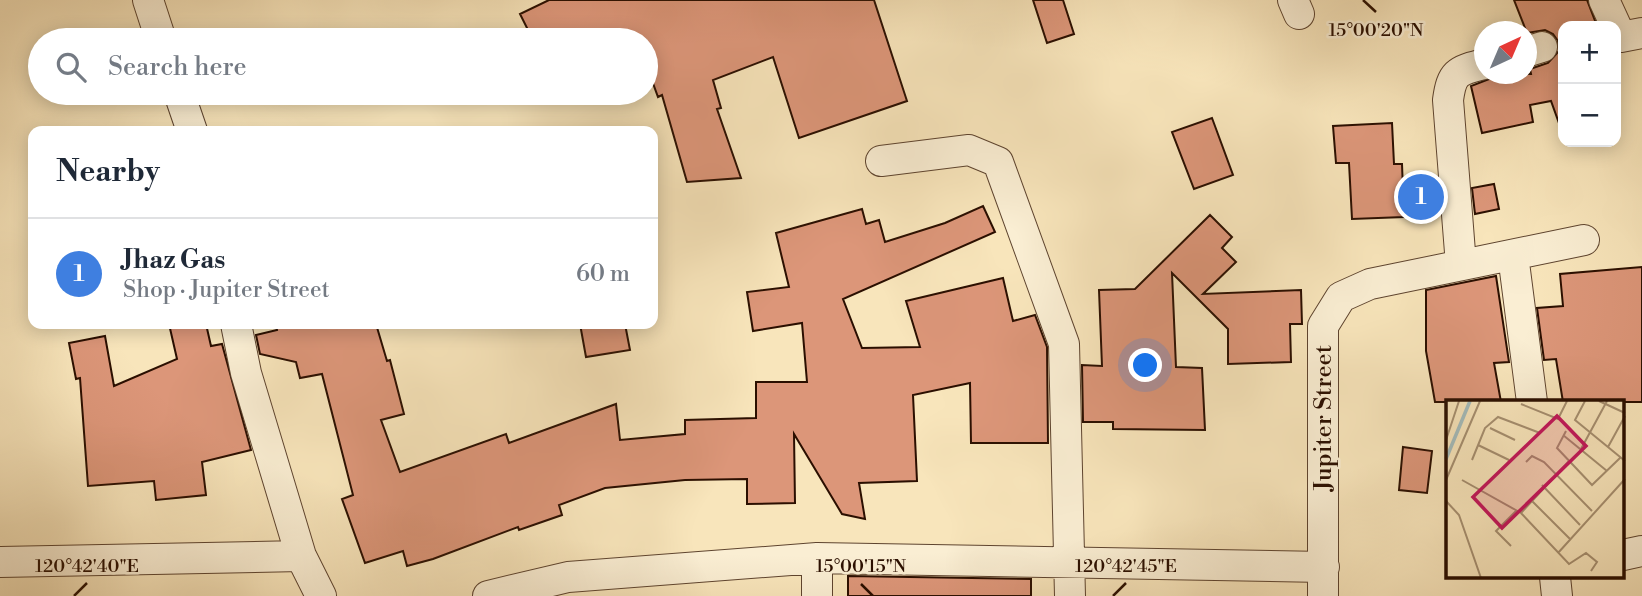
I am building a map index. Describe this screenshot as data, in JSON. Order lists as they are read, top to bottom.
{
  "streets": {
    "street": ["Jupiter Street"]
  },
  "north": "top right",
  "page": {
    "map_buttons": ["+", "−"],
    "search": "Search here",
    "heading": "Nearby",
    "pins": "1",
    "list": [
      {
        "mark": "1",
        "name": "Jhaz Gas",
        "note": "Shop · Jupiter Street",
        "value": "60 m"
      }
    ]
  },
  "coordinates": [
    "15°00'20\"N",
    "120°42'40\"E",
    "120°42'45\"E",
    "15°00'15\"N"
  ]
}
